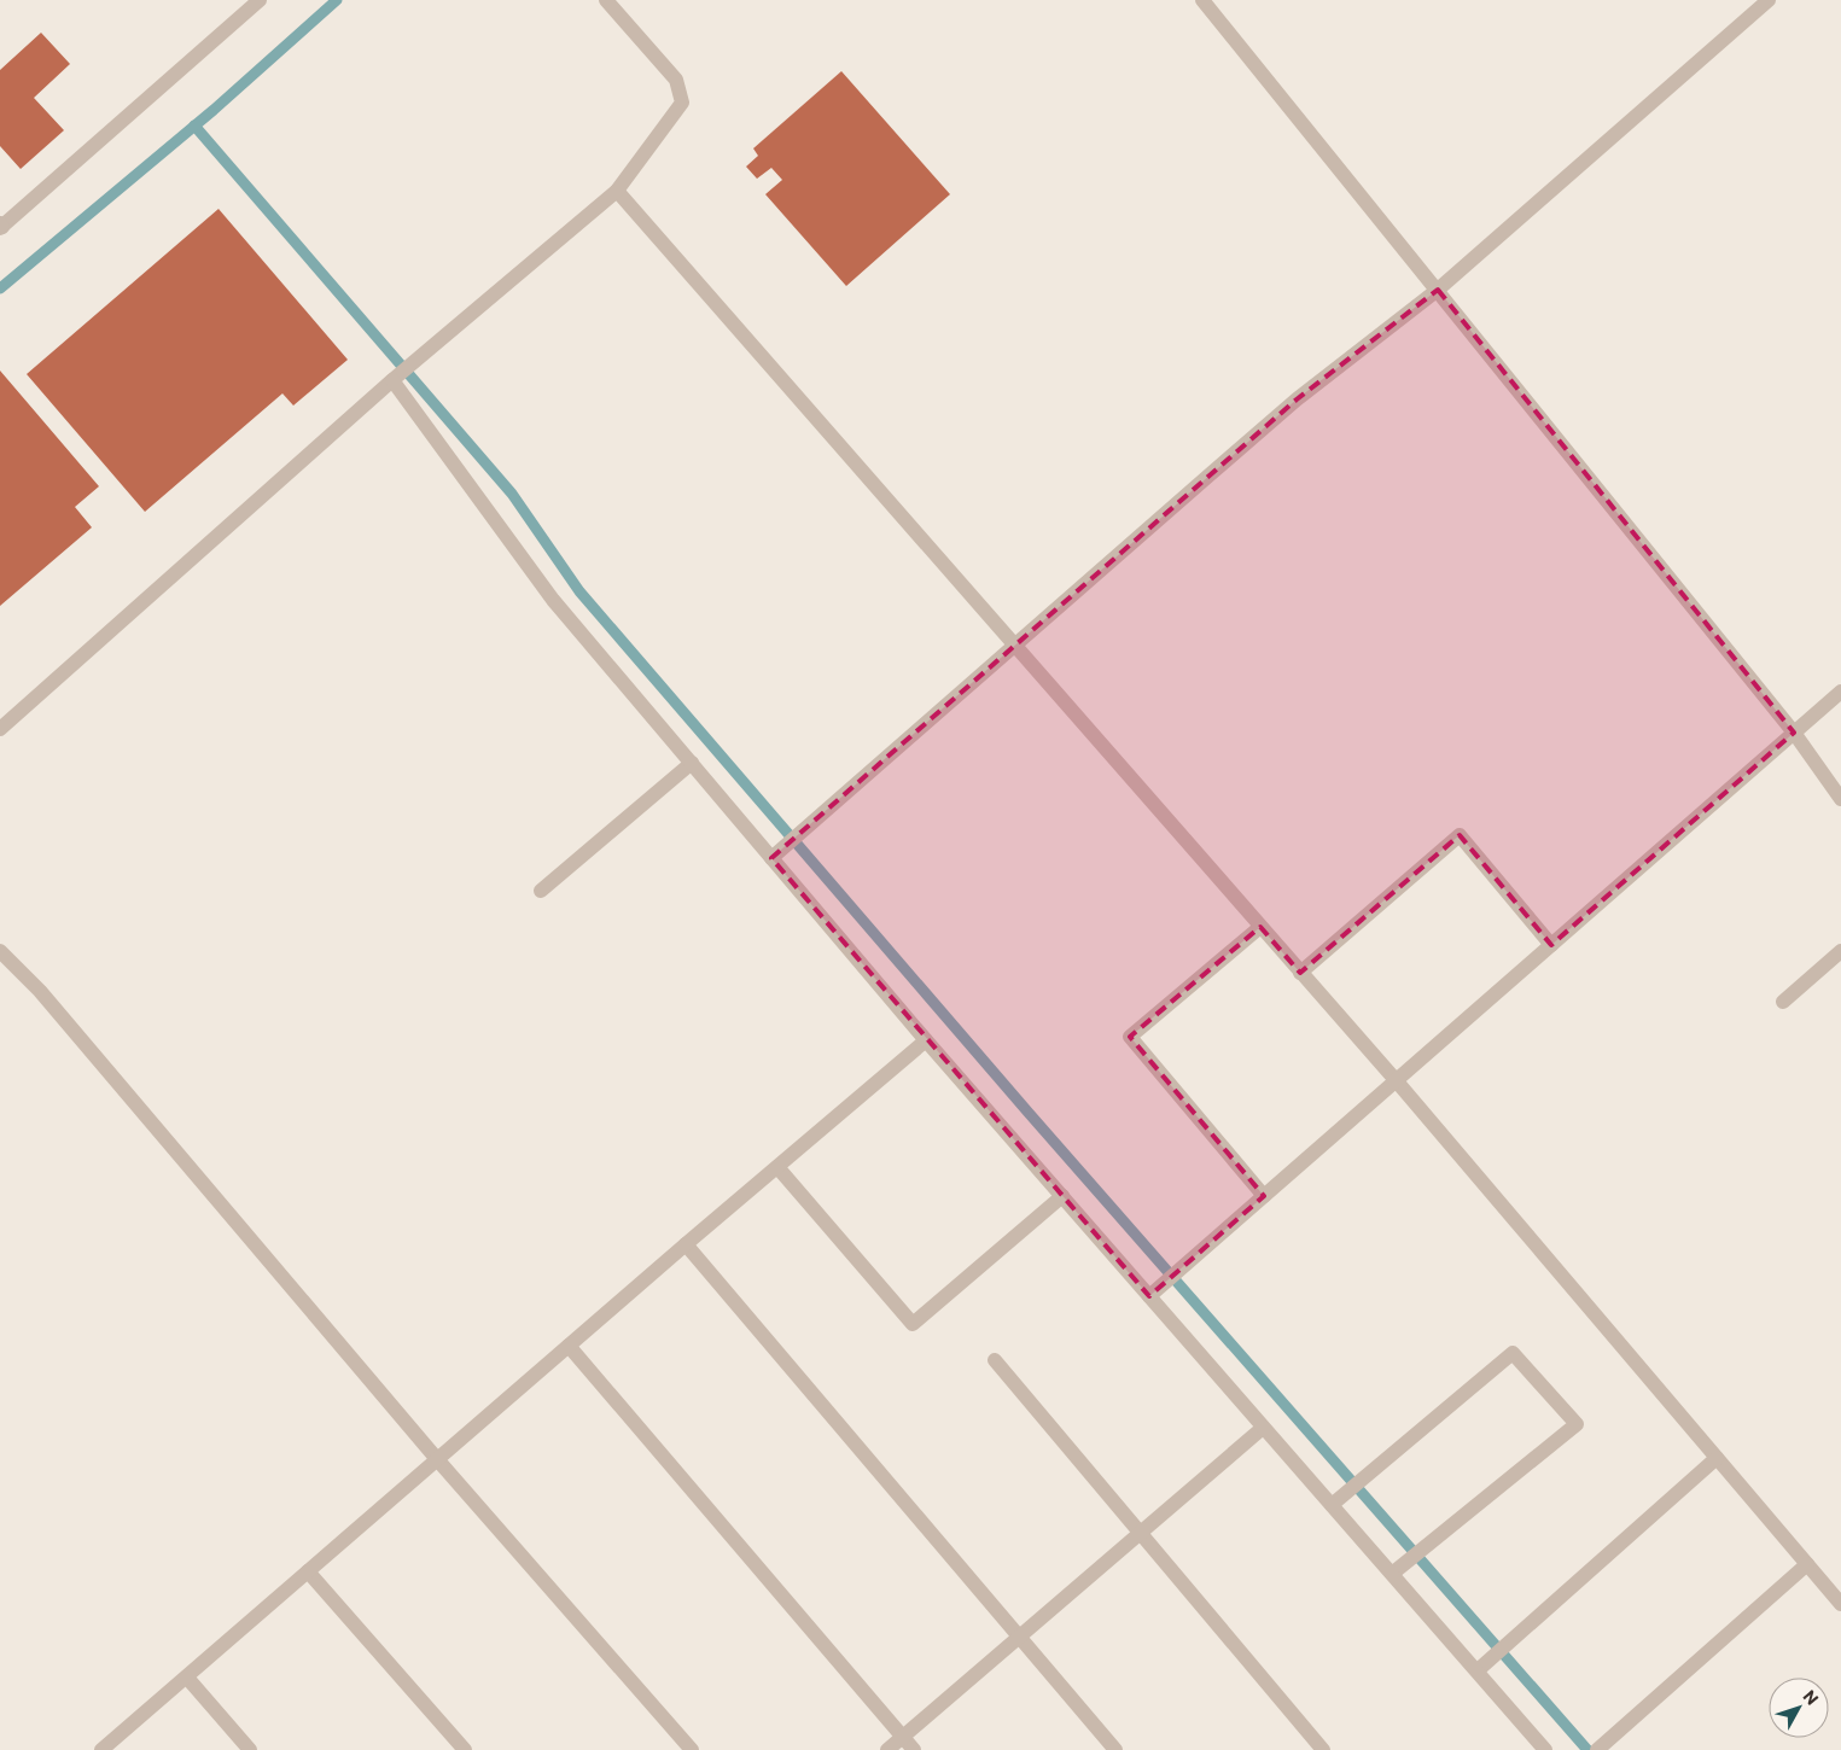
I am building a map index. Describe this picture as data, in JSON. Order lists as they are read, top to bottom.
{
  "north": "top right"
}
